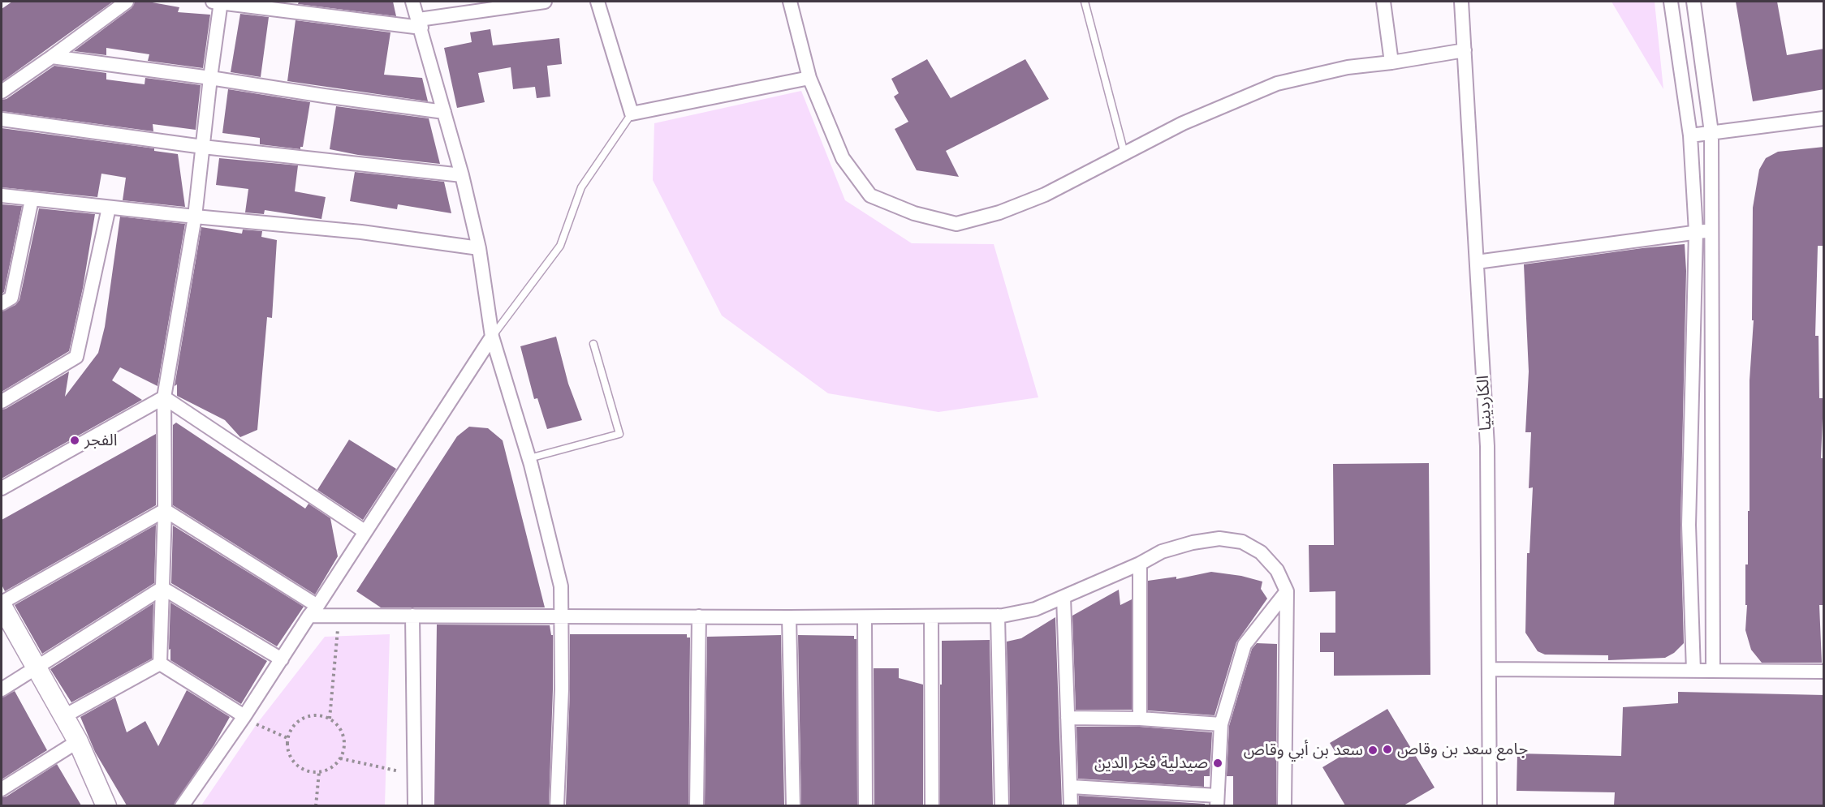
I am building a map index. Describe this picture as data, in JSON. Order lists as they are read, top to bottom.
{
  "streets": {
    "street": ["الكاردينيا"]
  },
  "places": [
    "الفجر",
    "جامع سعد بن وقاص",
    "سعد بن أبي وقاص",
    "صيدلية فخر الدين"
  ]
}
